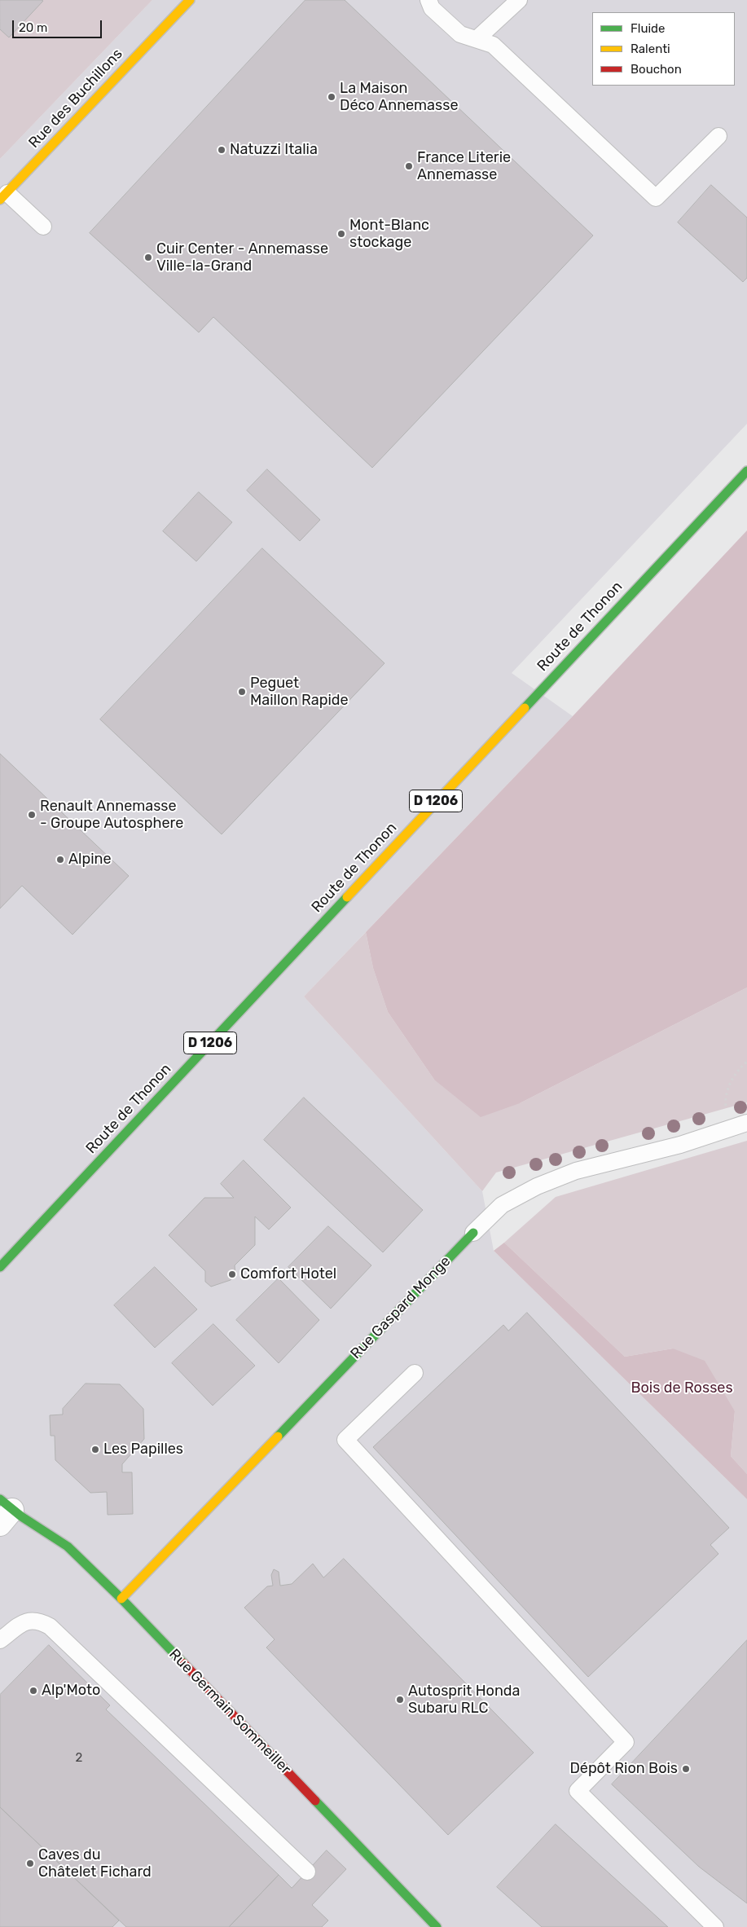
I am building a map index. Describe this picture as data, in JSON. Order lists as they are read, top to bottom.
{
  "streets": {
    "street": [
      "Rue des Buchillons",
      "Route de Thonon",
      "D 1206",
      "Rue Gaspard Monge",
      "Rue Germain Sommeiller"
    ]
  },
  "crossings": [
    ["Rue Gaspard Monge", "Rue Germain Sommeiller"]
  ],
  "parks": ["Bois de Rosses"],
  "places": [
    "La Maison Déco Annemasse",
    "Natuzzi Italia",
    "France Literie Annemasse",
    "Mont-Blanc stockage",
    "Cuir Center - Annemasse Ville-la-Grand",
    "Peguet Maillon Rapide",
    "Renault Annemasse - Groupe Autosphere",
    "Alpine",
    "Comfort Hotel",
    "Les Papilles",
    "Alp'Moto",
    "Autosprit Honda Subaru RLC",
    "Dépôt Rion Bois",
    "Caves du Châtelet Fichard"
  ],
  "house_numbers": ["2"],
  "legend": ["Fluide", "Ralenti", "Bouchon"],
  "scale_bar": "20 m"
}
